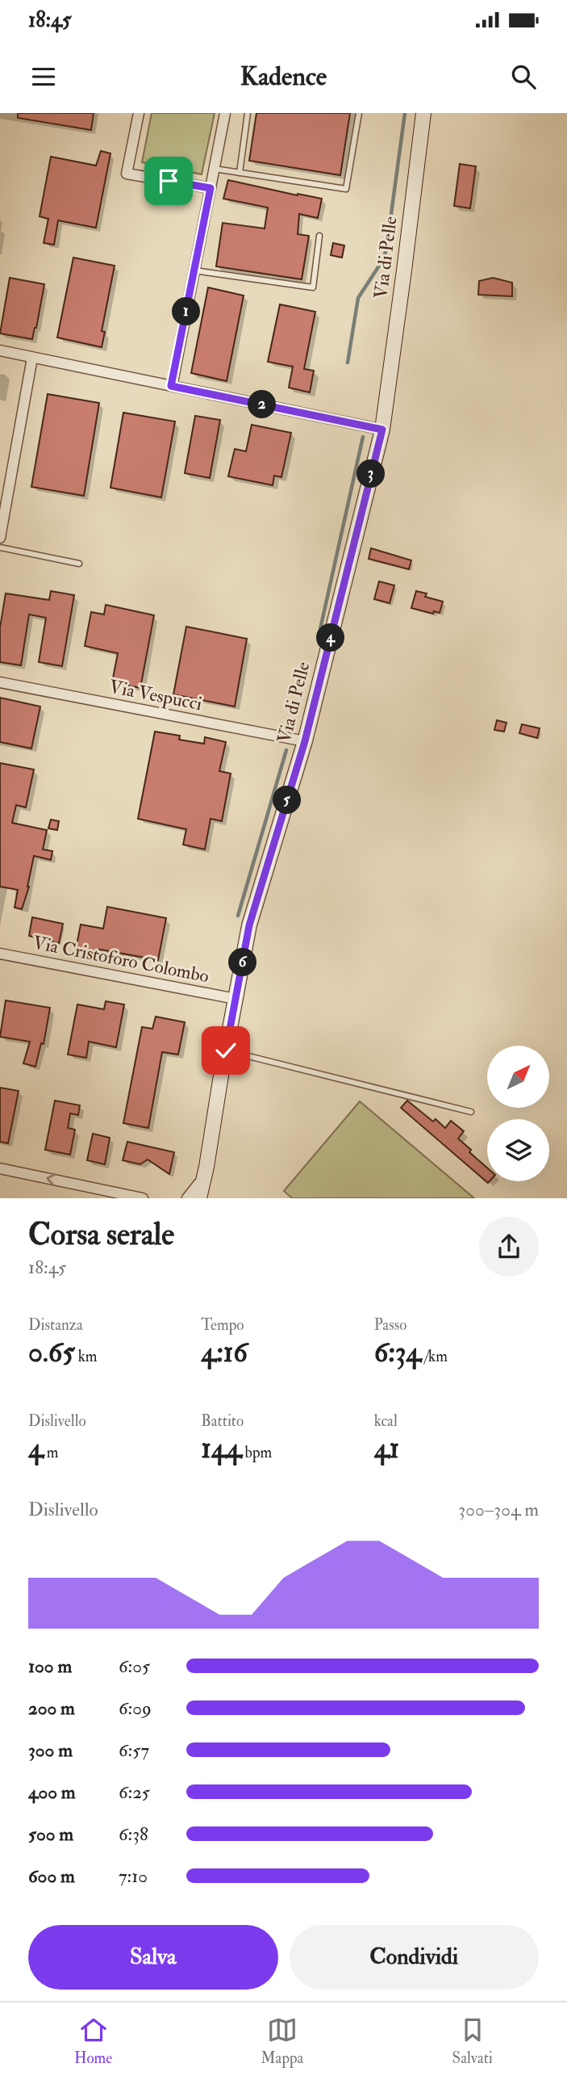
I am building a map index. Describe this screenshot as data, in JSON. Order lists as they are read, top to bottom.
{
  "streets": {
    "street": ["Via di Pelle", "Via Vespucci", "Via Cristoforo Colombo"]
  },
  "crossings": [
    ["Via di Pelle", "Via Vespucci"],
    ["Via di Pelle", "Via Cristoforo Colombo"]
  ],
  "north": "top right",
  "page": {
    "status": "18:45",
    "header": "Kadence",
    "pins": [
      "1",
      "2",
      "3",
      "4",
      "5",
      "6"
    ],
    "heading": ["Corsa serale", "18:45"],
    "stats": [
      ["Distanza", "0.65 km"],
      ["Tempo", "4:16"],
      ["Passo", "6:34 /km"],
      ["Dislivello", "4 m"],
      ["Battito", "144 bpm"],
      ["kcal", "41"]
    ],
    "chart": ["Dislivello", "300–304 m"],
    "list": [
      {
        "name": "100 m",
        "note": "6:05"
      },
      {
        "name": "200 m",
        "note": "6:09"
      },
      {
        "name": "300 m",
        "note": "6:57"
      },
      {
        "name": "400 m",
        "note": "6:25"
      },
      {
        "name": "500 m",
        "note": "6:38"
      },
      {
        "name": "600 m",
        "note": "7:10"
      }
    ],
    "buttons": ["Salva", "Condividi"],
    "tabs": ["Home", "Mappa", "Salvati"]
  }
}
